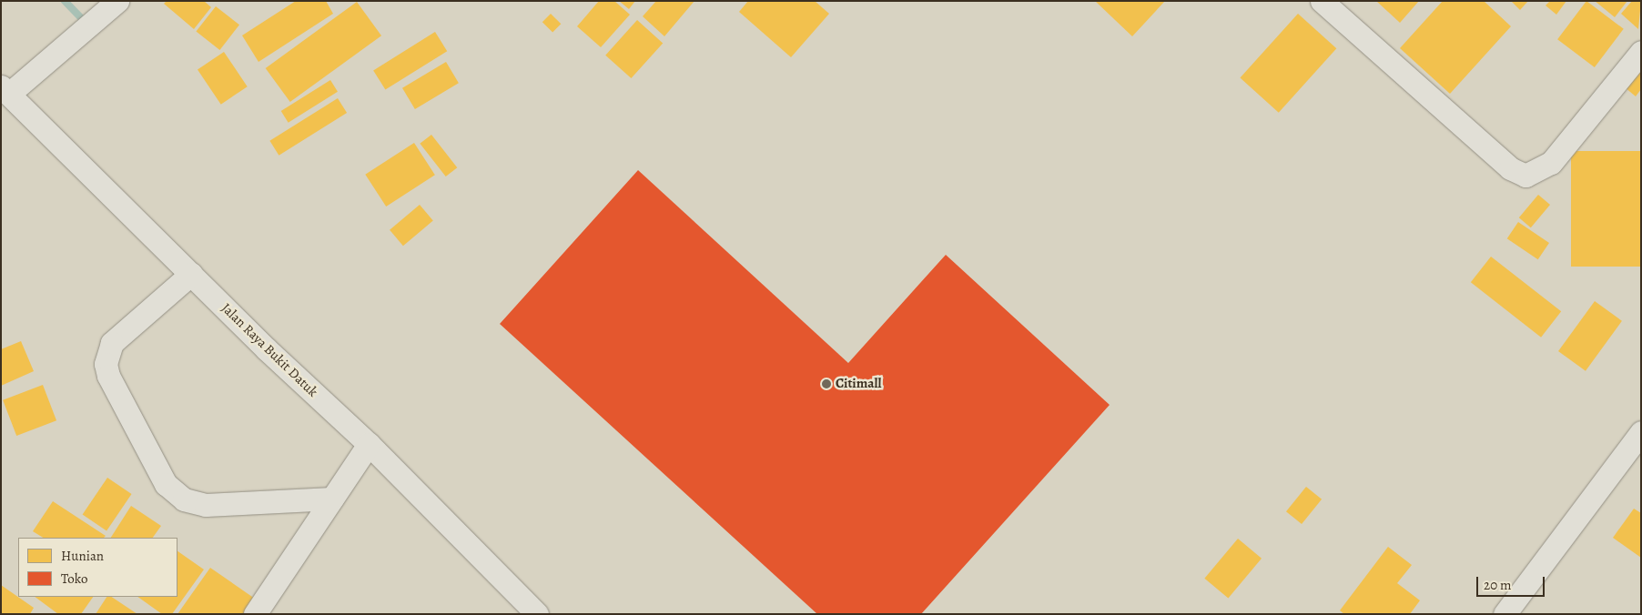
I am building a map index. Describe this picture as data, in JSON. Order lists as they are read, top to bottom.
{
  "streets": {
    "street": ["Jalan Raya Bukit Datuk"]
  },
  "places": ["Citimall"],
  "legend": ["Hunian", "Toko"],
  "scale_bar": "20 m"
}
